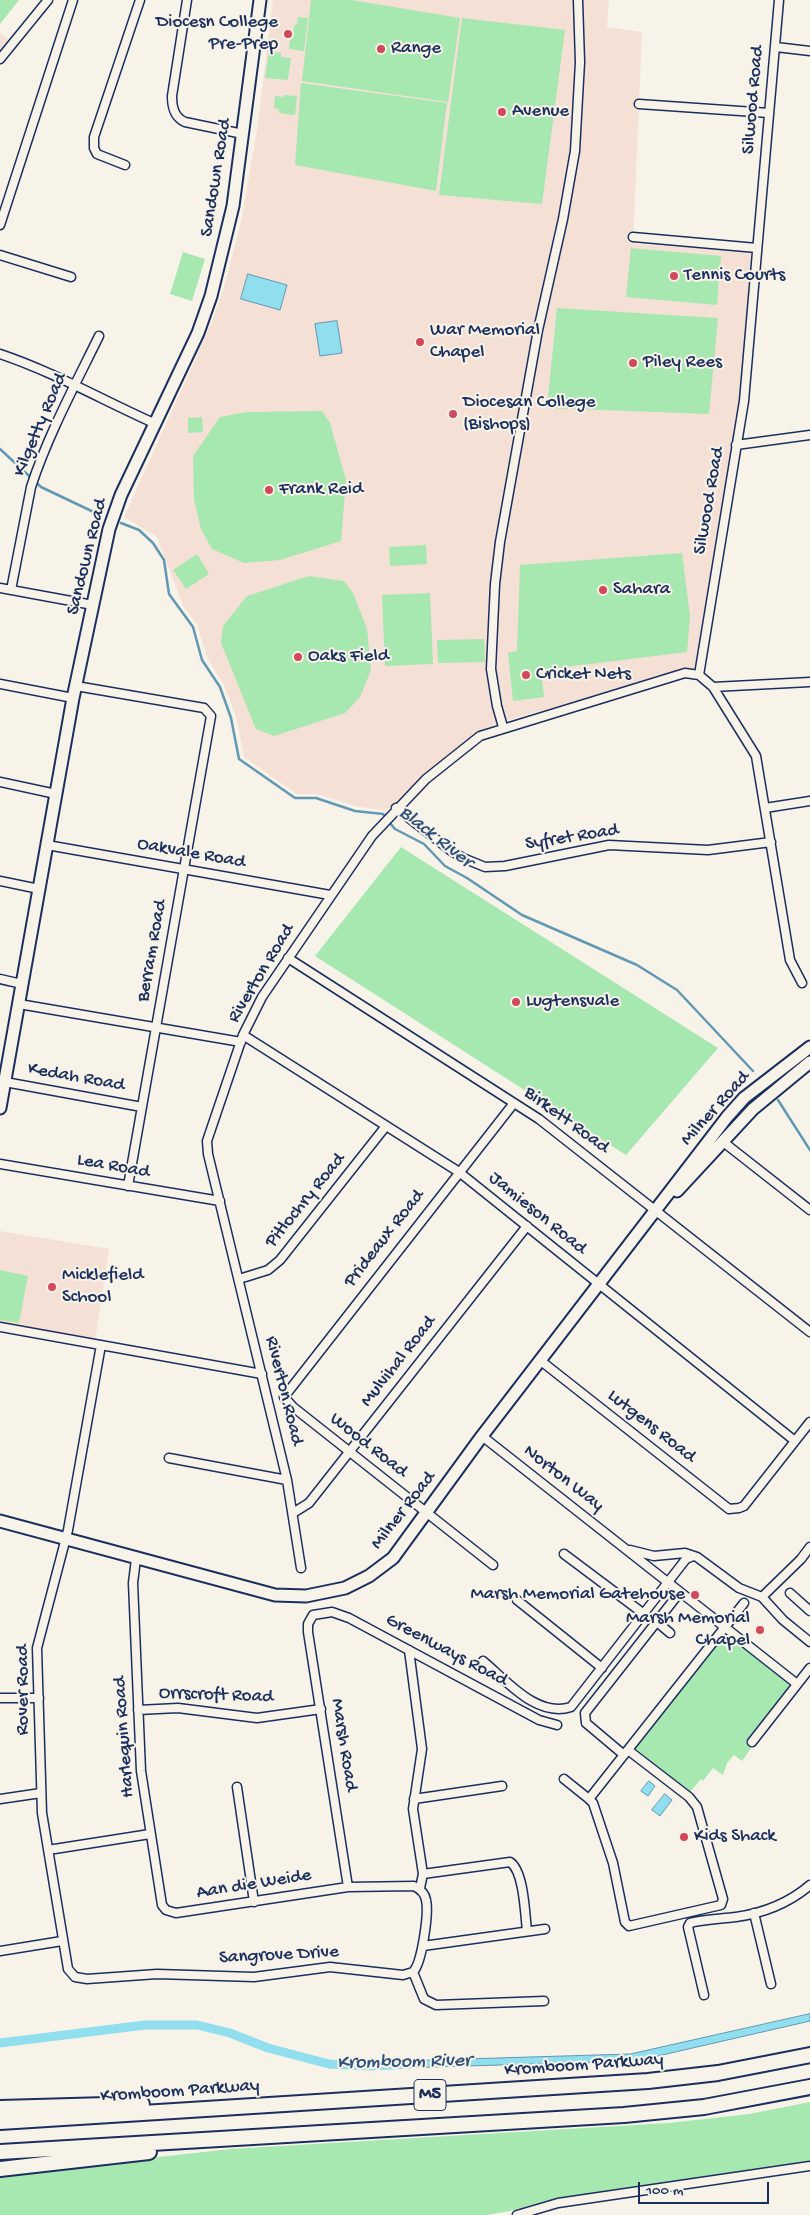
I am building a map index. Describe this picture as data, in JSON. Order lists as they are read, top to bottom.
{
  "streets": {
    "highway": ["Kromboom Parkway", "M5"],
    "main road": ["Sandown Road", "Milner Road"],
    "street": [
      "Silwood Road",
      "Kilgetty Road",
      "Syfret Road",
      "Oakvale Road",
      "Berram Road",
      "Riverton Road",
      "Kedah Road",
      "Birkett Road",
      "Lea Road",
      "Pitlochry Road",
      "Jamieson Road",
      "Prideaux Road",
      "Mulvihal Road",
      "Lutgens Road",
      "Wood Road",
      "Norton Way",
      "Greenways Road",
      "Rover Road",
      "Orrscroft Road",
      "Harlequin Road",
      "Marsh Road",
      "Aan die Weide",
      "Sangrove Drive"
    ]
  },
  "crossings": [
    ["Silwood Road", "Riverton Road"],
    ["Sandown Road", "Oakvale Road"],
    ["Sandown Road", "Berram Road"],
    ["Sandown Road", "Kedah Road"],
    ["Sandown Road", "Jamieson Road"],
    ["Syfret Road", "Riverton Road"],
    ["Oakvale Road", "Berram Road"],
    ["Oakvale Road", "Riverton Road"],
    ["Berram Road", "Kedah Road"],
    ["Berram Road", "Lea Road"],
    ["Berram Road", "Jamieson Road"],
    ["Riverton Road", "Birkett Road"],
    ["Riverton Road", "Lea Road"],
    ["Riverton Road", "Pitlochry Road"],
    ["Riverton Road", "Jamieson Road"],
    ["Riverton Road", "Mulvihal Road"],
    ["Milner Road", "Birkett Road"],
    ["Milner Road", "Jamieson Road"],
    ["Milner Road", "Lutgens Road"],
    ["Milner Road", "Wood Road"],
    ["Milner Road", "Norton Way"],
    ["Milner Road", "Rover Road"],
    ["Milner Road", "Harlequin Road"],
    ["Birkett Road", "Prideaux Road"],
    ["Pitlochry Road", "Jamieson Road"],
    ["Jamieson Road", "Prideaux Road"],
    ["Jamieson Road", "Mulvihal Road"],
    ["Jamieson Road", "Lutgens Road"],
    ["Prideaux Road", "Wood Road"],
    ["Mulvihal Road", "Wood Road"],
    ["Greenways Road", "Marsh Road"],
    ["Rover Road", "Sangrove Drive"],
    ["Orrscroft Road", "Harlequin Road"],
    ["Orrscroft Road", "Marsh Road"],
    ["Harlequin Road", "Aan die Weide"],
    ["Marsh Road", "Aan die Weide"]
  ],
  "water": ["Black River", "Kromboom River"],
  "places": [
    "Diocesn College Pre-Prep",
    "Range",
    "Avenue",
    "Tennis Courts",
    "War Memorial Chapel",
    "Piley Rees",
    "Diocesan College (Bishops)",
    "Frank Reid",
    "Sahara",
    "Oaks Field",
    "Cricket Nets",
    "Lugtensvale",
    "Micklefield School",
    "Marsh Memorial Gatehouse",
    "Marsh Memorial Chapel",
    "Kids Shack"
  ],
  "scale_bar": "100 m"
}
